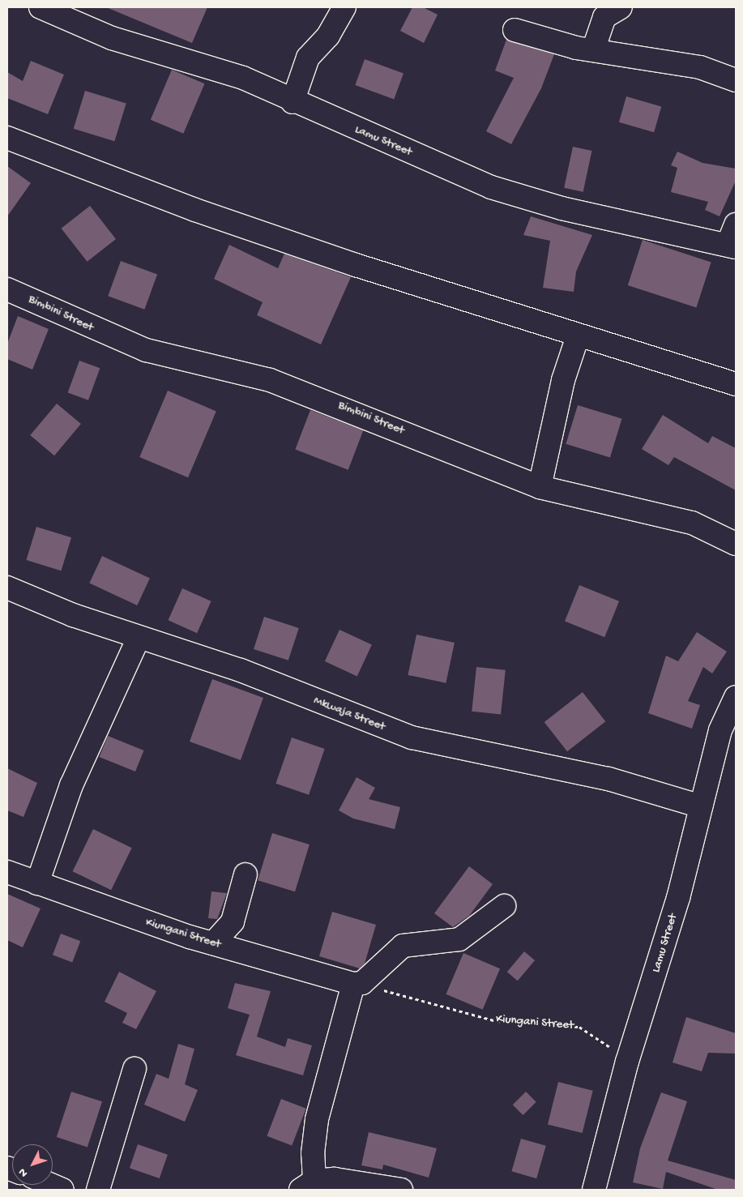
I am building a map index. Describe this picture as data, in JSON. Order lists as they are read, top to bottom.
{
  "streets": {
    "street": [
      "Lamu Street",
      "Bimbini Street",
      "Mkwaja Street",
      "Kiungani Street"
    ]
  },
  "crossings": [
    ["Lamu Street", "Mkwaja Street"],
    ["Lamu Street", "Kiungani Street"]
  ],
  "north": "bottom left"
}
